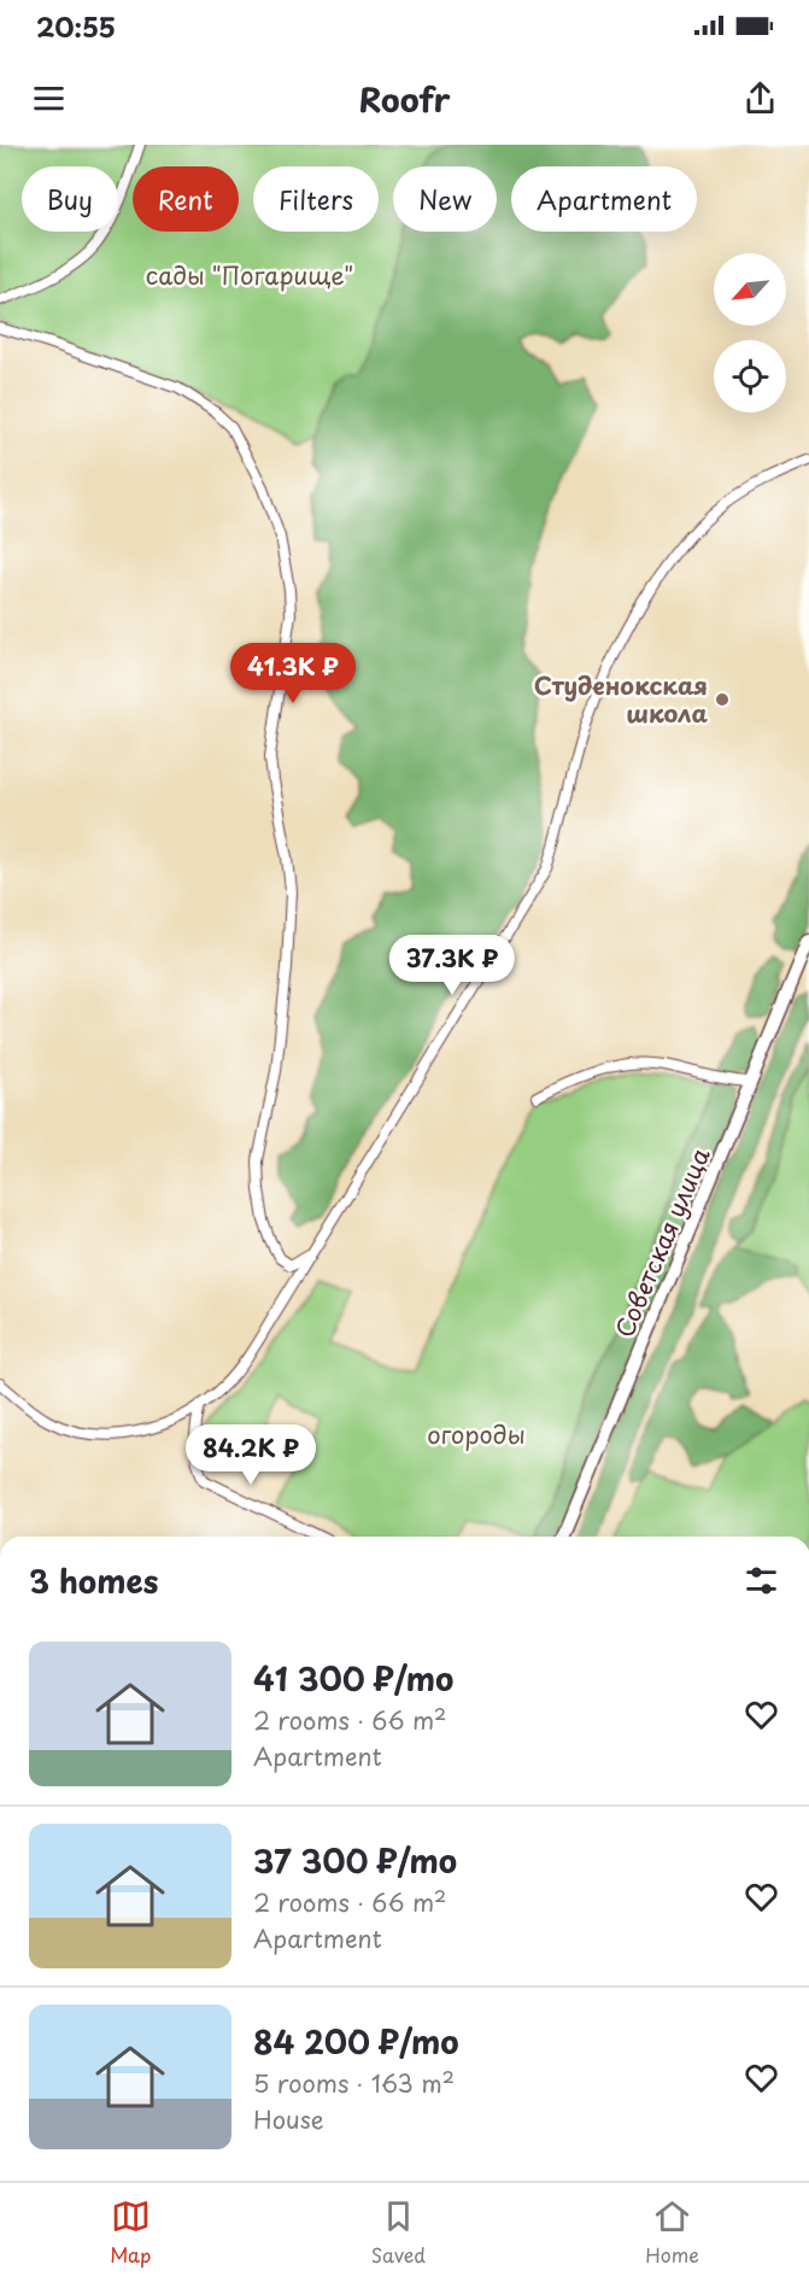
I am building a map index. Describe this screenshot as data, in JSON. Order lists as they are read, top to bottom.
{
  "streets": {
    "street": ["Советская улица"]
  },
  "parks": ["сады \"Погарище\"", "огороды"],
  "places": ["Студенокская школа"],
  "north": "bottom left",
  "page": {
    "status": "20:55",
    "header": "Roofr",
    "chip": [
      "Buy",
      "Rent",
      "Filters",
      "New",
      "Apartment"
    ],
    "price": ["41.3K ₽", "37.3K ₽", "84.2K ₽"],
    "heading": "3 homes",
    "list": [
      {
        "name": "41 300 ₽/mo",
        "note": "2 rooms · 66 m² · Apartment"
      },
      {
        "name": "37 300 ₽/mo",
        "note": "2 rooms · 66 m² · Apartment"
      },
      {
        "name": "84 200 ₽/mo",
        "note": "5 rooms · 163 m² · House"
      }
    ],
    "tabs": ["Map", "Saved", "Home"]
  }
}
